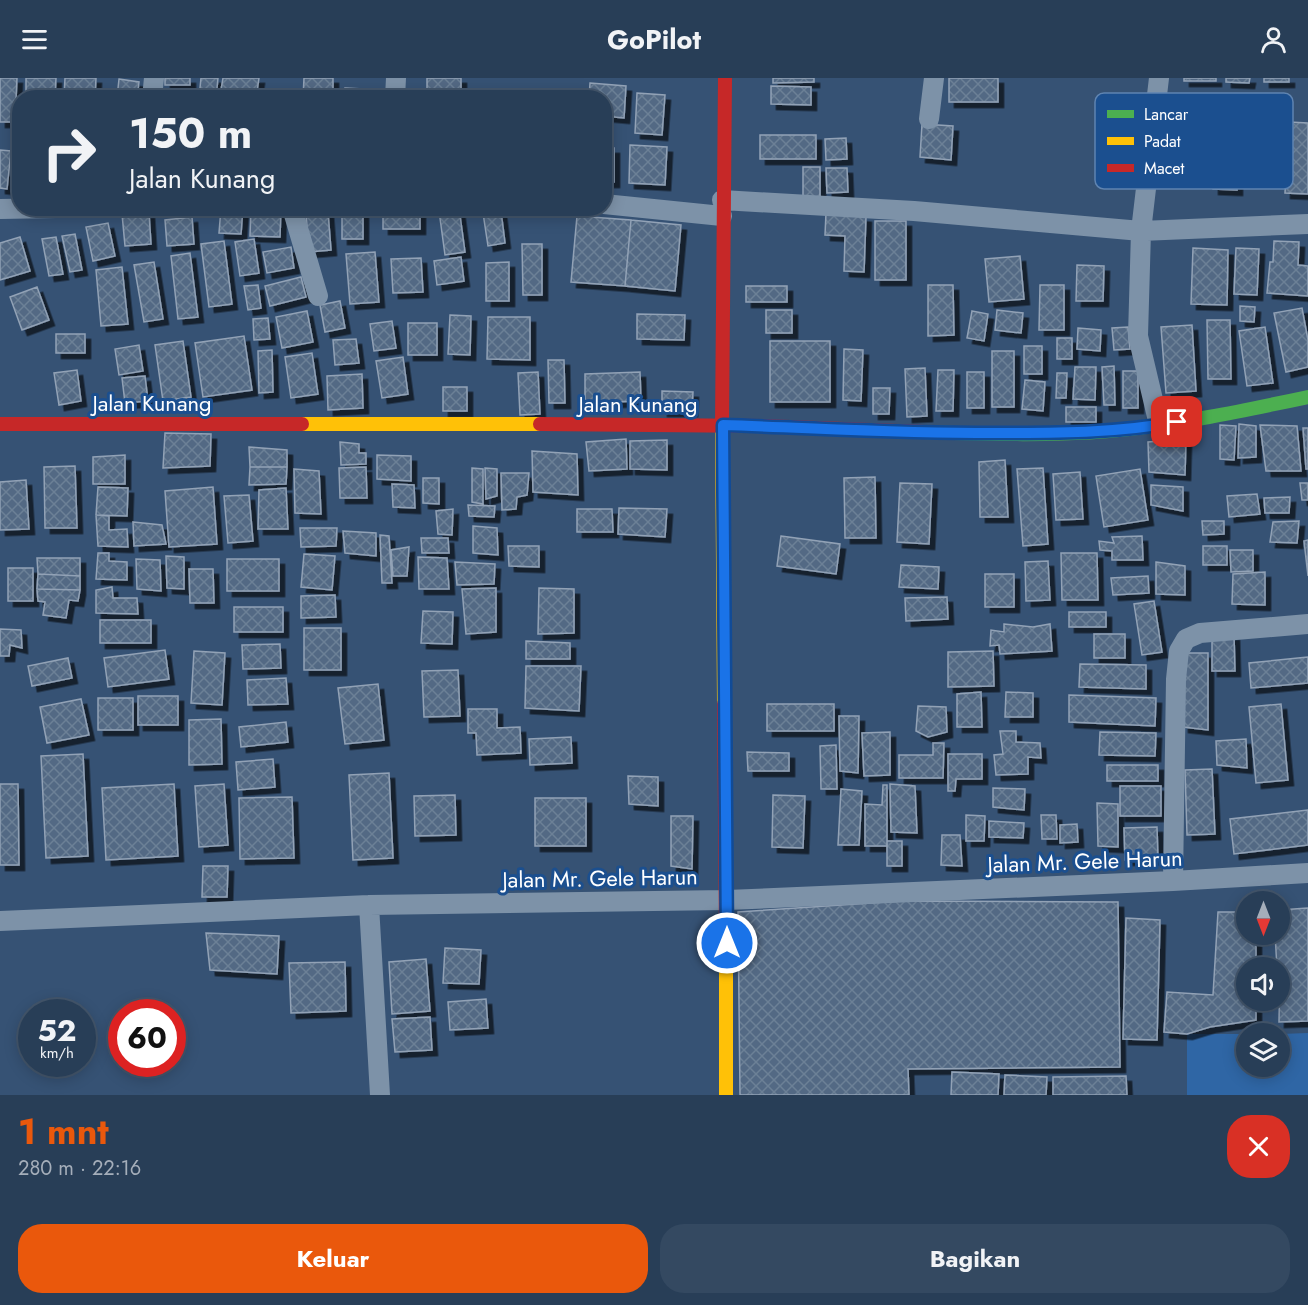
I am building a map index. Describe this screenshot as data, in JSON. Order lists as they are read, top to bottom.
{
  "streets": {
    "street": ["Jalan Kunang", "Jalan Mr. Gele Harun"]
  },
  "legend": ["Lancar", "Padat", "Macet"],
  "north": "bottom",
  "page": {
    "header": "GoPilot",
    "turn": ["150 m", "Jalan Kunang"],
    "speed": "52 km/h",
    "limit": "60",
    "heading": ["1 mnt", "280 m · 22:16"],
    "buttons": ["Keluar", "Bagikan"]
  }
}
